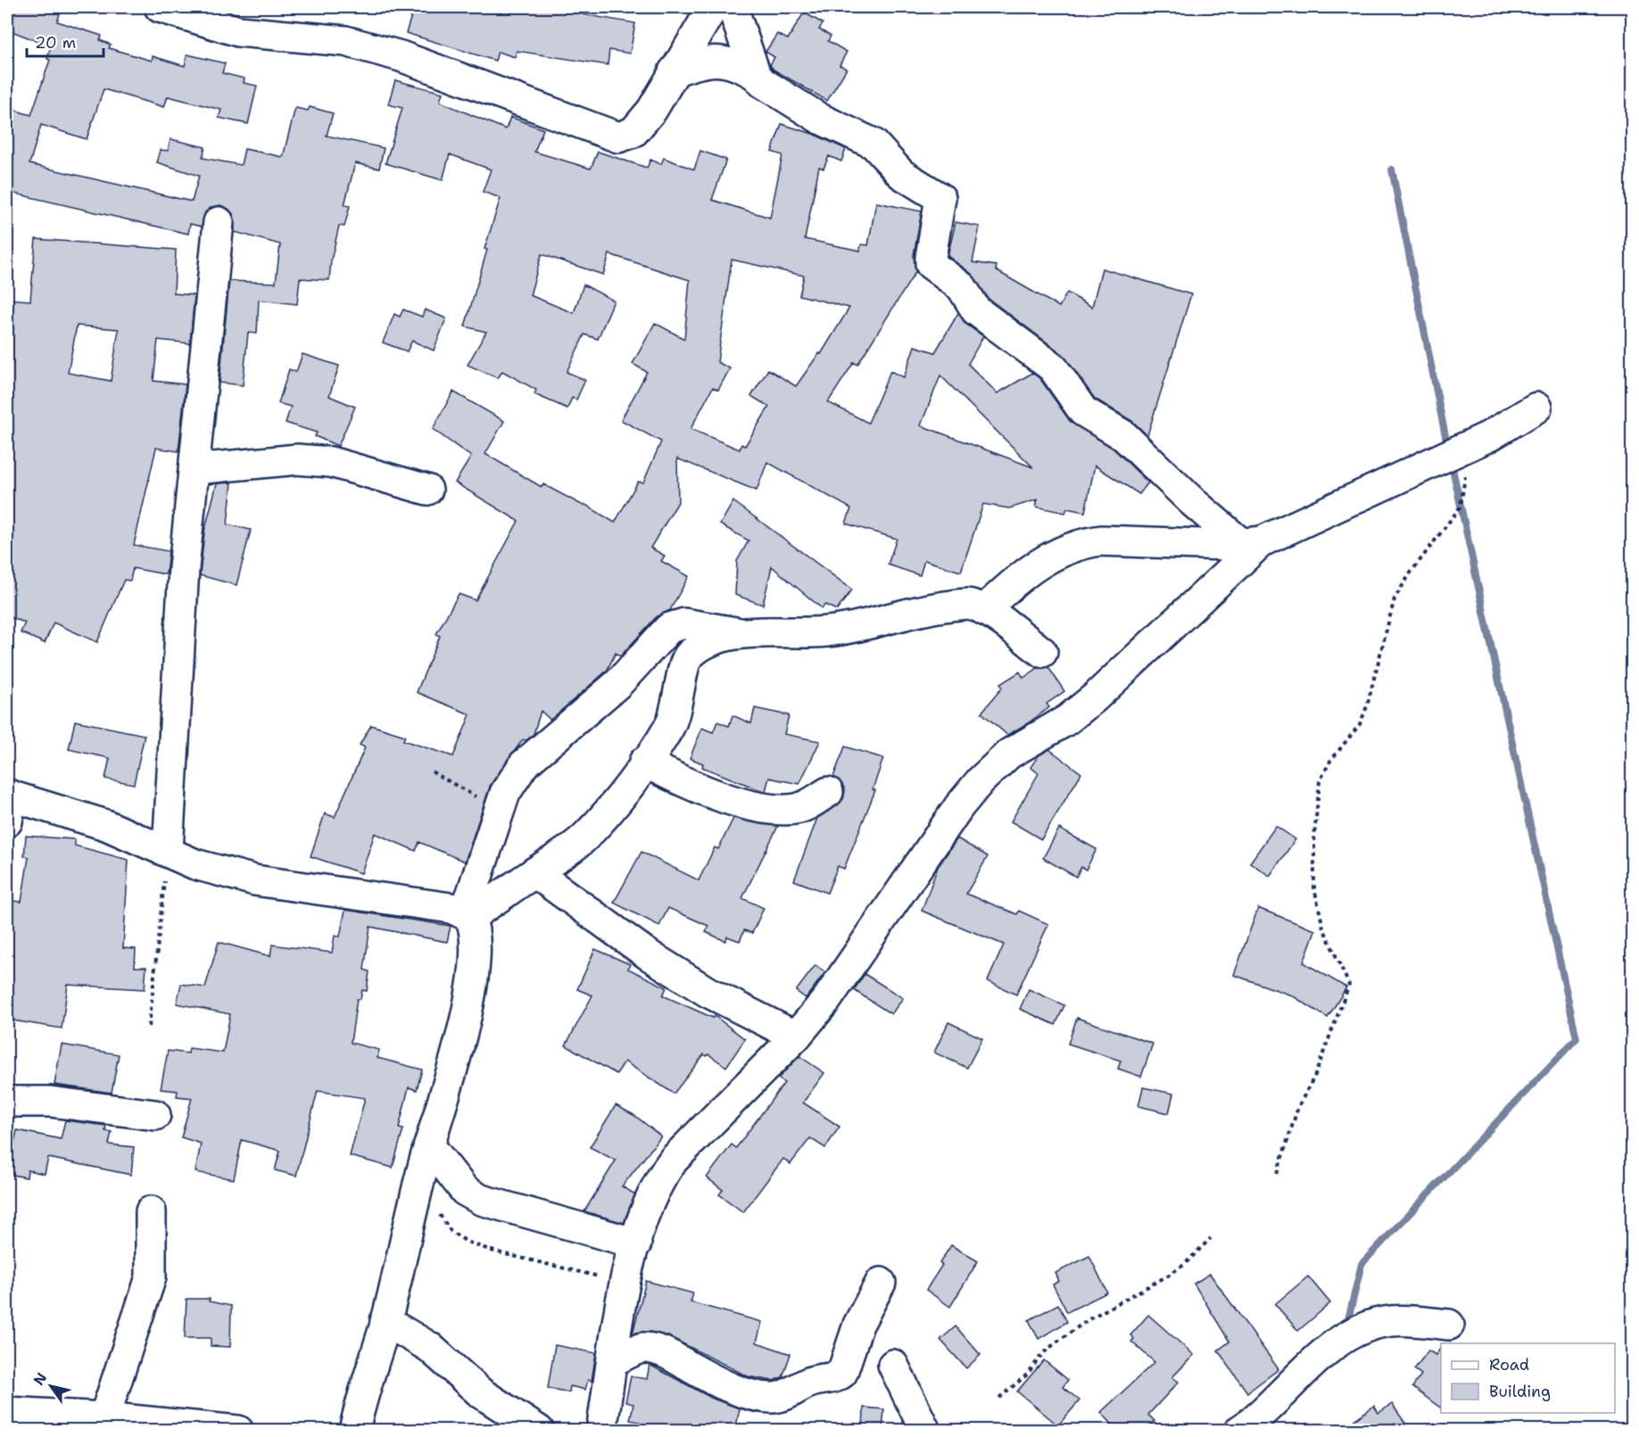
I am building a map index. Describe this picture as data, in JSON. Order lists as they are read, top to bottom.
{
  "legend": ["Road", "Building"],
  "scale_bar": "20 m",
  "north": "top left"
}
